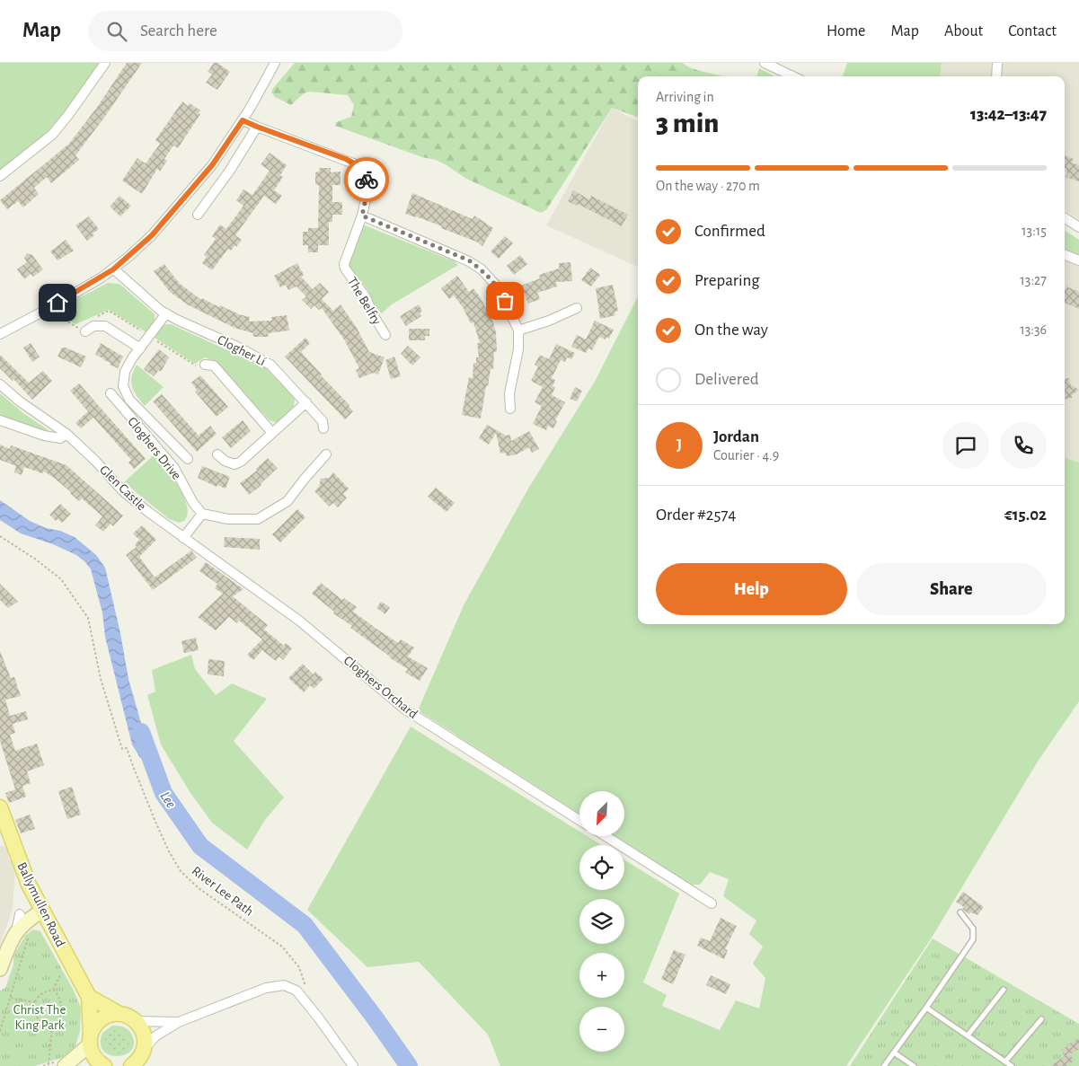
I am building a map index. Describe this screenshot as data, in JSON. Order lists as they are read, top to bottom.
{
  "streets": {
    "main road": ["Ballymullen Road"],
    "street": [
      "The Belfry",
      "Clogher Lí",
      "Cloghers Drive",
      "Glen Castle",
      "Cloghers Orchard"
    ],
    "path": ["River Lee Path"]
  },
  "crossings": [
    ["Glen Castle", "Cloghers Orchard"]
  ],
  "water": ["Lee"],
  "parks": ["Christ The King Park"],
  "north": "bottom left",
  "page": {
    "header": "Map",
    "search": "Search here",
    "nav": [
      "Home",
      "Map",
      "About",
      "Contact"
    ],
    "heading": ["3 min", "Arriving in", "13:42–13:47"],
    "panel": [
      "Jordan",
      "Courier · 4.9",
      "Order #2574",
      "€15.02"
    ],
    "bar": "On the way · 270 m",
    "list": [
      ["Confirmed", "13:15"],
      ["Preparing", "13:27"],
      ["On the way", "13:36"],
      "Delivered"
    ],
    "round": "J",
    "buttons": ["Help", "Share"],
    "map_buttons": ["+", "−"]
  }
}
